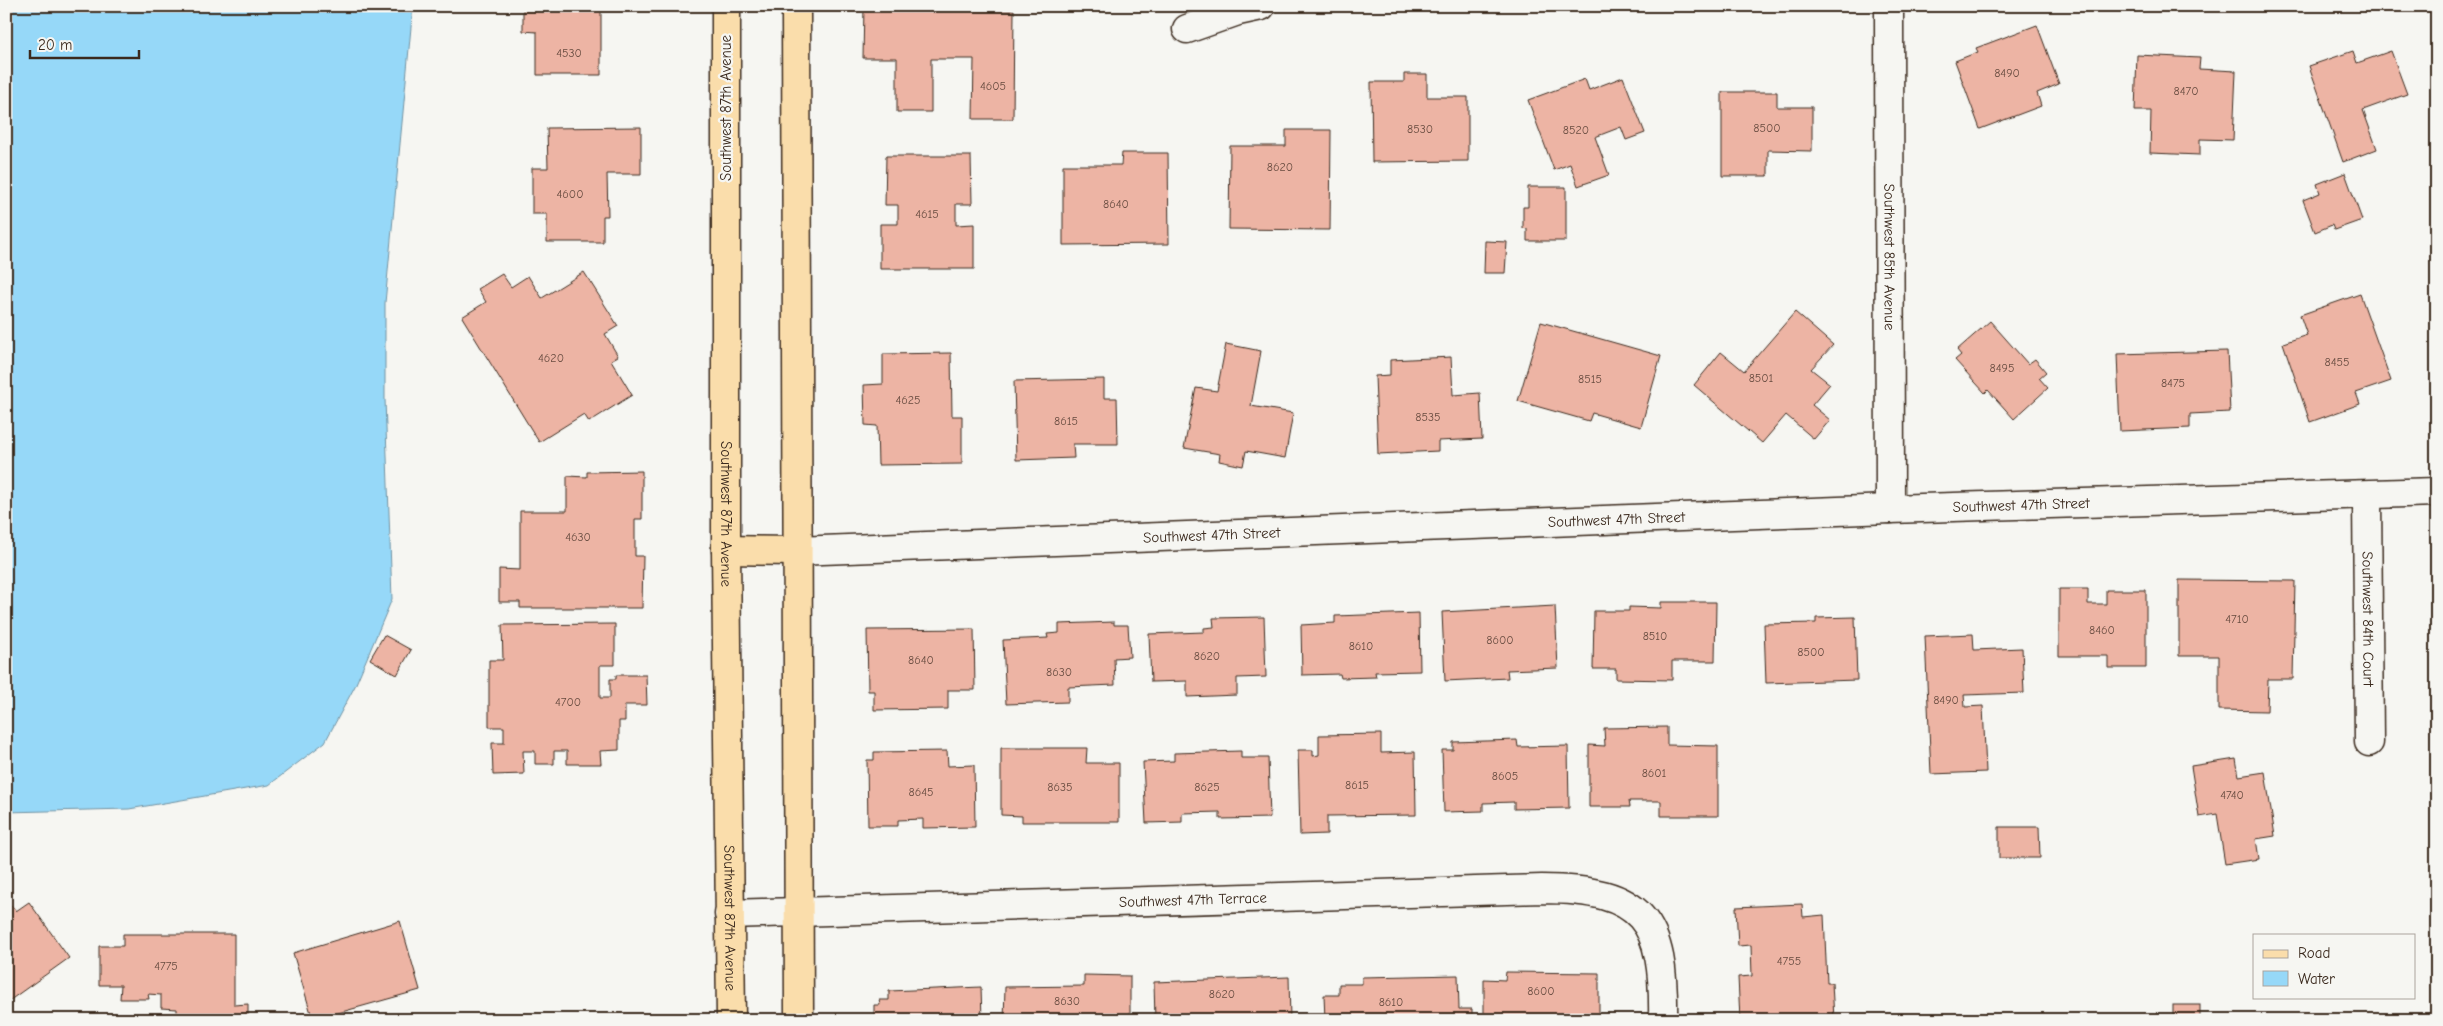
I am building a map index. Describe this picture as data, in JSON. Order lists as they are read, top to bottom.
{
  "streets": {
    "main road": ["Southwest 87th Avenue"],
    "street": [
      "Southwest 85th Avenue",
      "Southwest 47th Street",
      "Southwest 84th Court",
      "Southwest 47th Terrace"
    ]
  },
  "crossings": [
    ["Southwest 87th Avenue", "Southwest 47th Terrace"],
    ["Southwest 85th Avenue", "Southwest 47th Street"],
    ["Southwest 47th Street", "Southwest 84th Court"]
  ],
  "house_numbers": [
    "4530",
    "8490",
    "4605",
    "8470",
    "8500",
    "8530",
    "8520",
    "8620",
    "4600",
    "8640",
    "4615",
    "4620",
    "8455",
    "8495",
    "8501",
    "8515",
    "8475",
    "4625",
    "8535",
    "8615",
    "4630",
    "4710",
    "8460",
    "8510",
    "8600",
    "8610",
    "8500",
    "8620",
    "8640",
    "8630",
    "8490",
    "4700",
    "8601",
    "8605",
    "8615",
    "8635",
    "8625",
    "8645",
    "4740",
    "4755",
    "4775",
    "8600",
    "8620",
    "8630",
    "8610"
  ],
  "legend": ["Road", "Water"],
  "scale_bar": "20 m"
}
